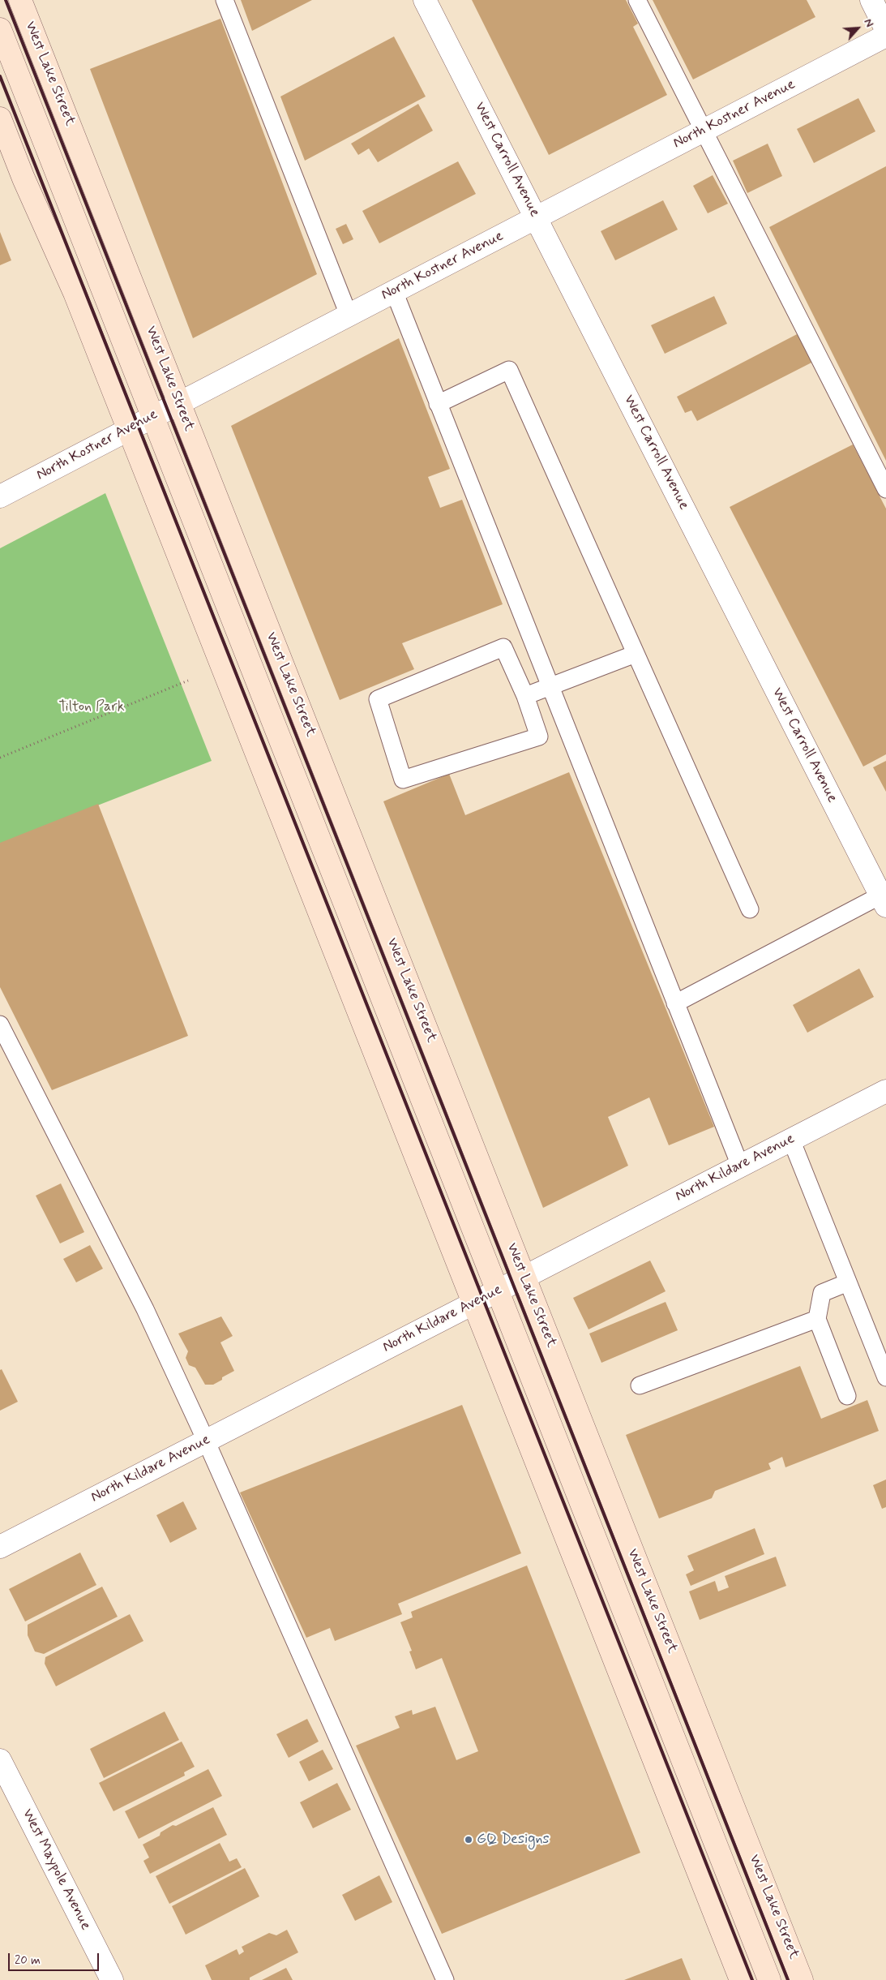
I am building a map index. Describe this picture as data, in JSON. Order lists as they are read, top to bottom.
{
  "streets": {
    "main road": ["West Lake Street"],
    "street": [
      "North Kostner Avenue",
      "West Carroll Avenue",
      "North Kildare Avenue",
      "West Maypole Avenue"
    ]
  },
  "crossings": [
    ["West Lake Street", "North Kostner Avenue"],
    ["West Lake Street", "North Kildare Avenue"],
    ["North Kostner Avenue", "West Carroll Avenue"]
  ],
  "parks": ["Tilton Park"],
  "places": ["GQ Designs"],
  "scale_bar": "20 m",
  "north": "top right"
}
